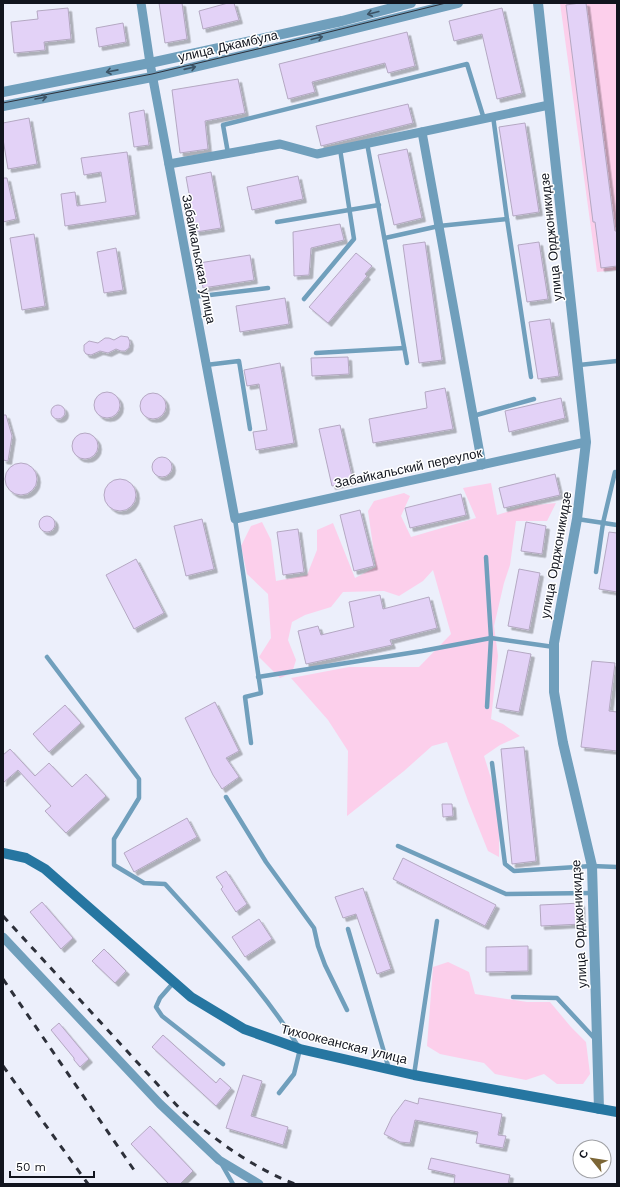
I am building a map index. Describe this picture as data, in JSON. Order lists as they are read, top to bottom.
{
  "streets": {
    "main road": ["Тихоокеанская улица"],
    "street": [
      "улица Джамбула",
      "улица Орджоникидзе",
      "Забайкальская улица",
      "Забайкальский переулок"
    ]
  },
  "crossings": [
    ["улица Джамбула", "Забайкальская улица"],
    ["улица Орджоникидзе", "Забайкальский переулок"],
    ["улица Орджоникидзе", "Тихоокеанская улица"],
    ["Забайкальская улица", "Забайкальский переулок"]
  ],
  "scale_bar": "50 m",
  "north": "top left"
}
